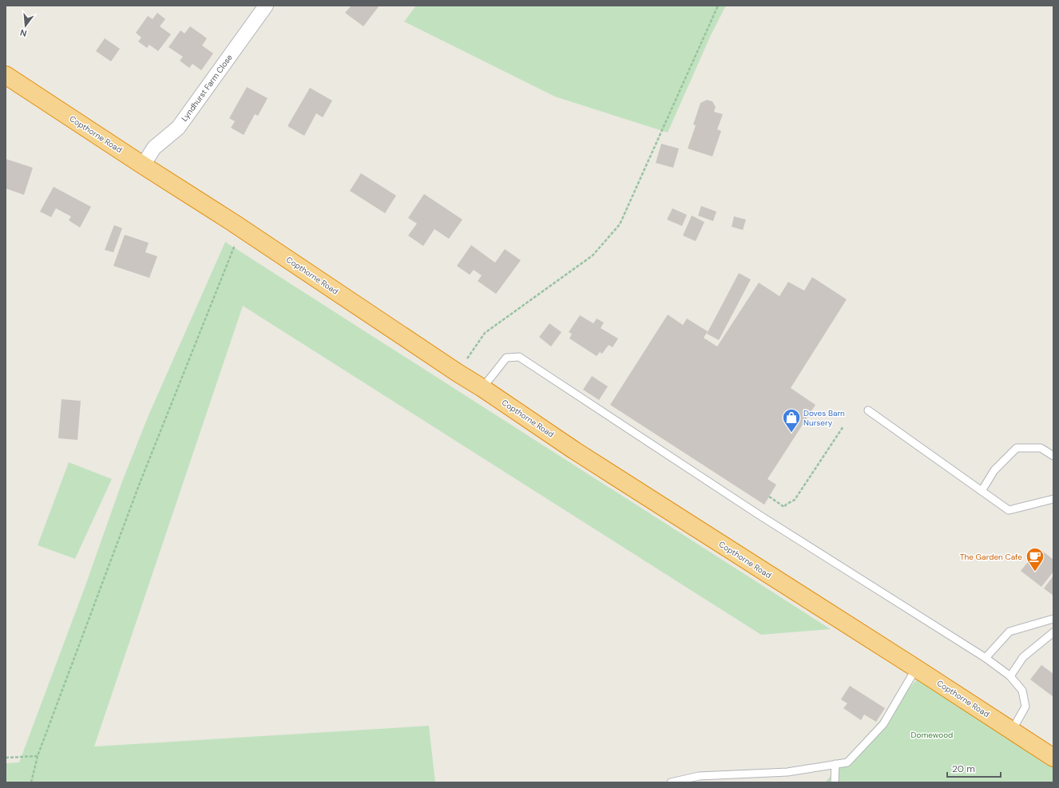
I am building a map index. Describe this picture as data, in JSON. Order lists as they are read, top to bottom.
{
  "streets": {
    "highway": ["Copthorne Road"],
    "street": ["Lyndhurst Farm Close"]
  },
  "crossings": [
    ["Lyndhurst Farm Close", "Copthorne Road"]
  ],
  "parks": ["Domewood"],
  "places": {
    "shop": ["Doves Barn Nursery"],
    "cafe": ["The Garden Cafe"]
  },
  "scale_bar": "20 m",
  "north": "bottom"
}
